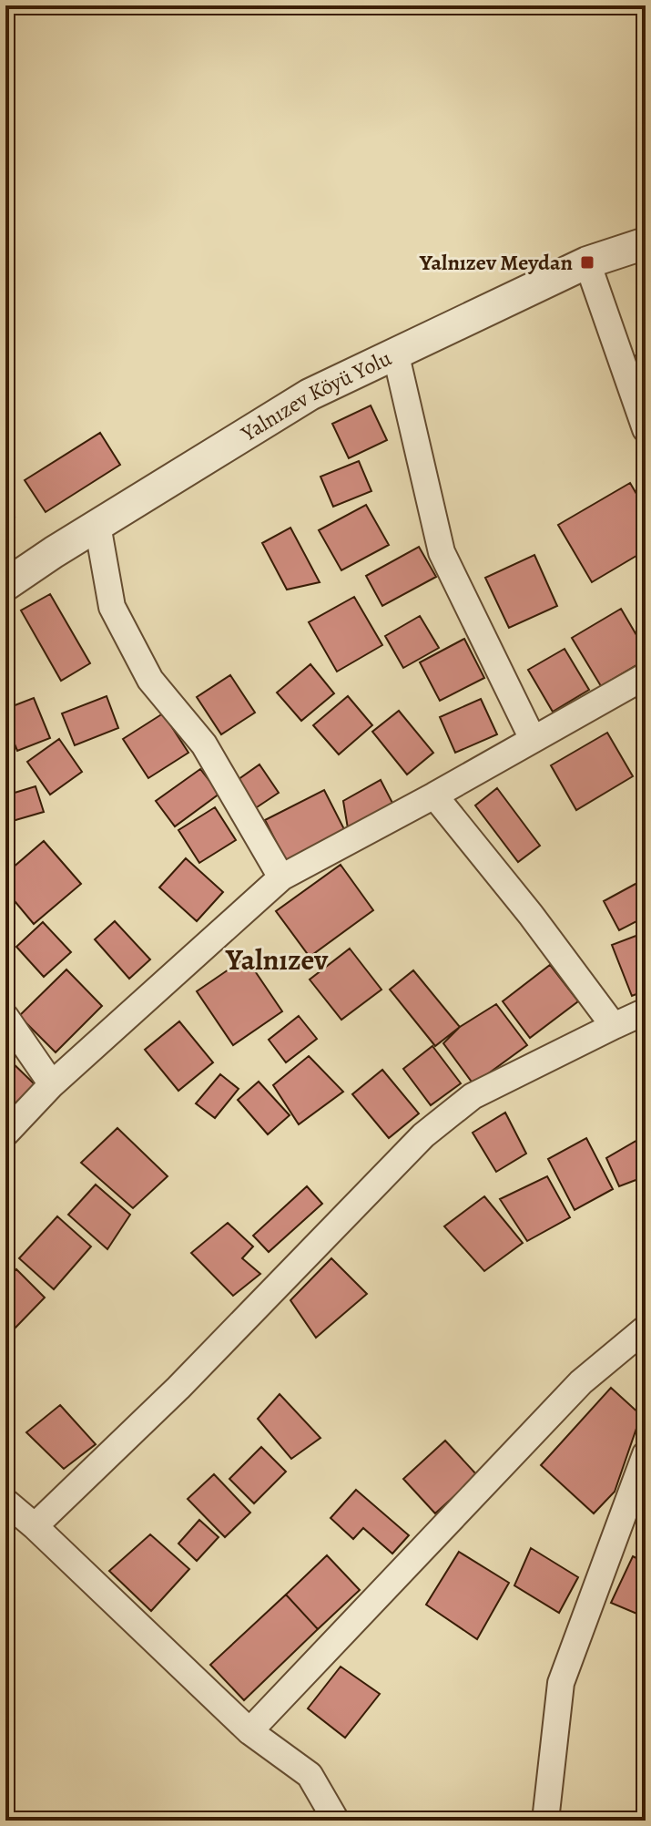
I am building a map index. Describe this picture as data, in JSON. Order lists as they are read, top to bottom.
{
  "streets": {
    "street": ["Yalnızev Köyü Yolu"]
  },
  "districts": ["Yalnızev"],
  "places": {
    "transit": ["Yalnızev Meydan"]
  }
}
